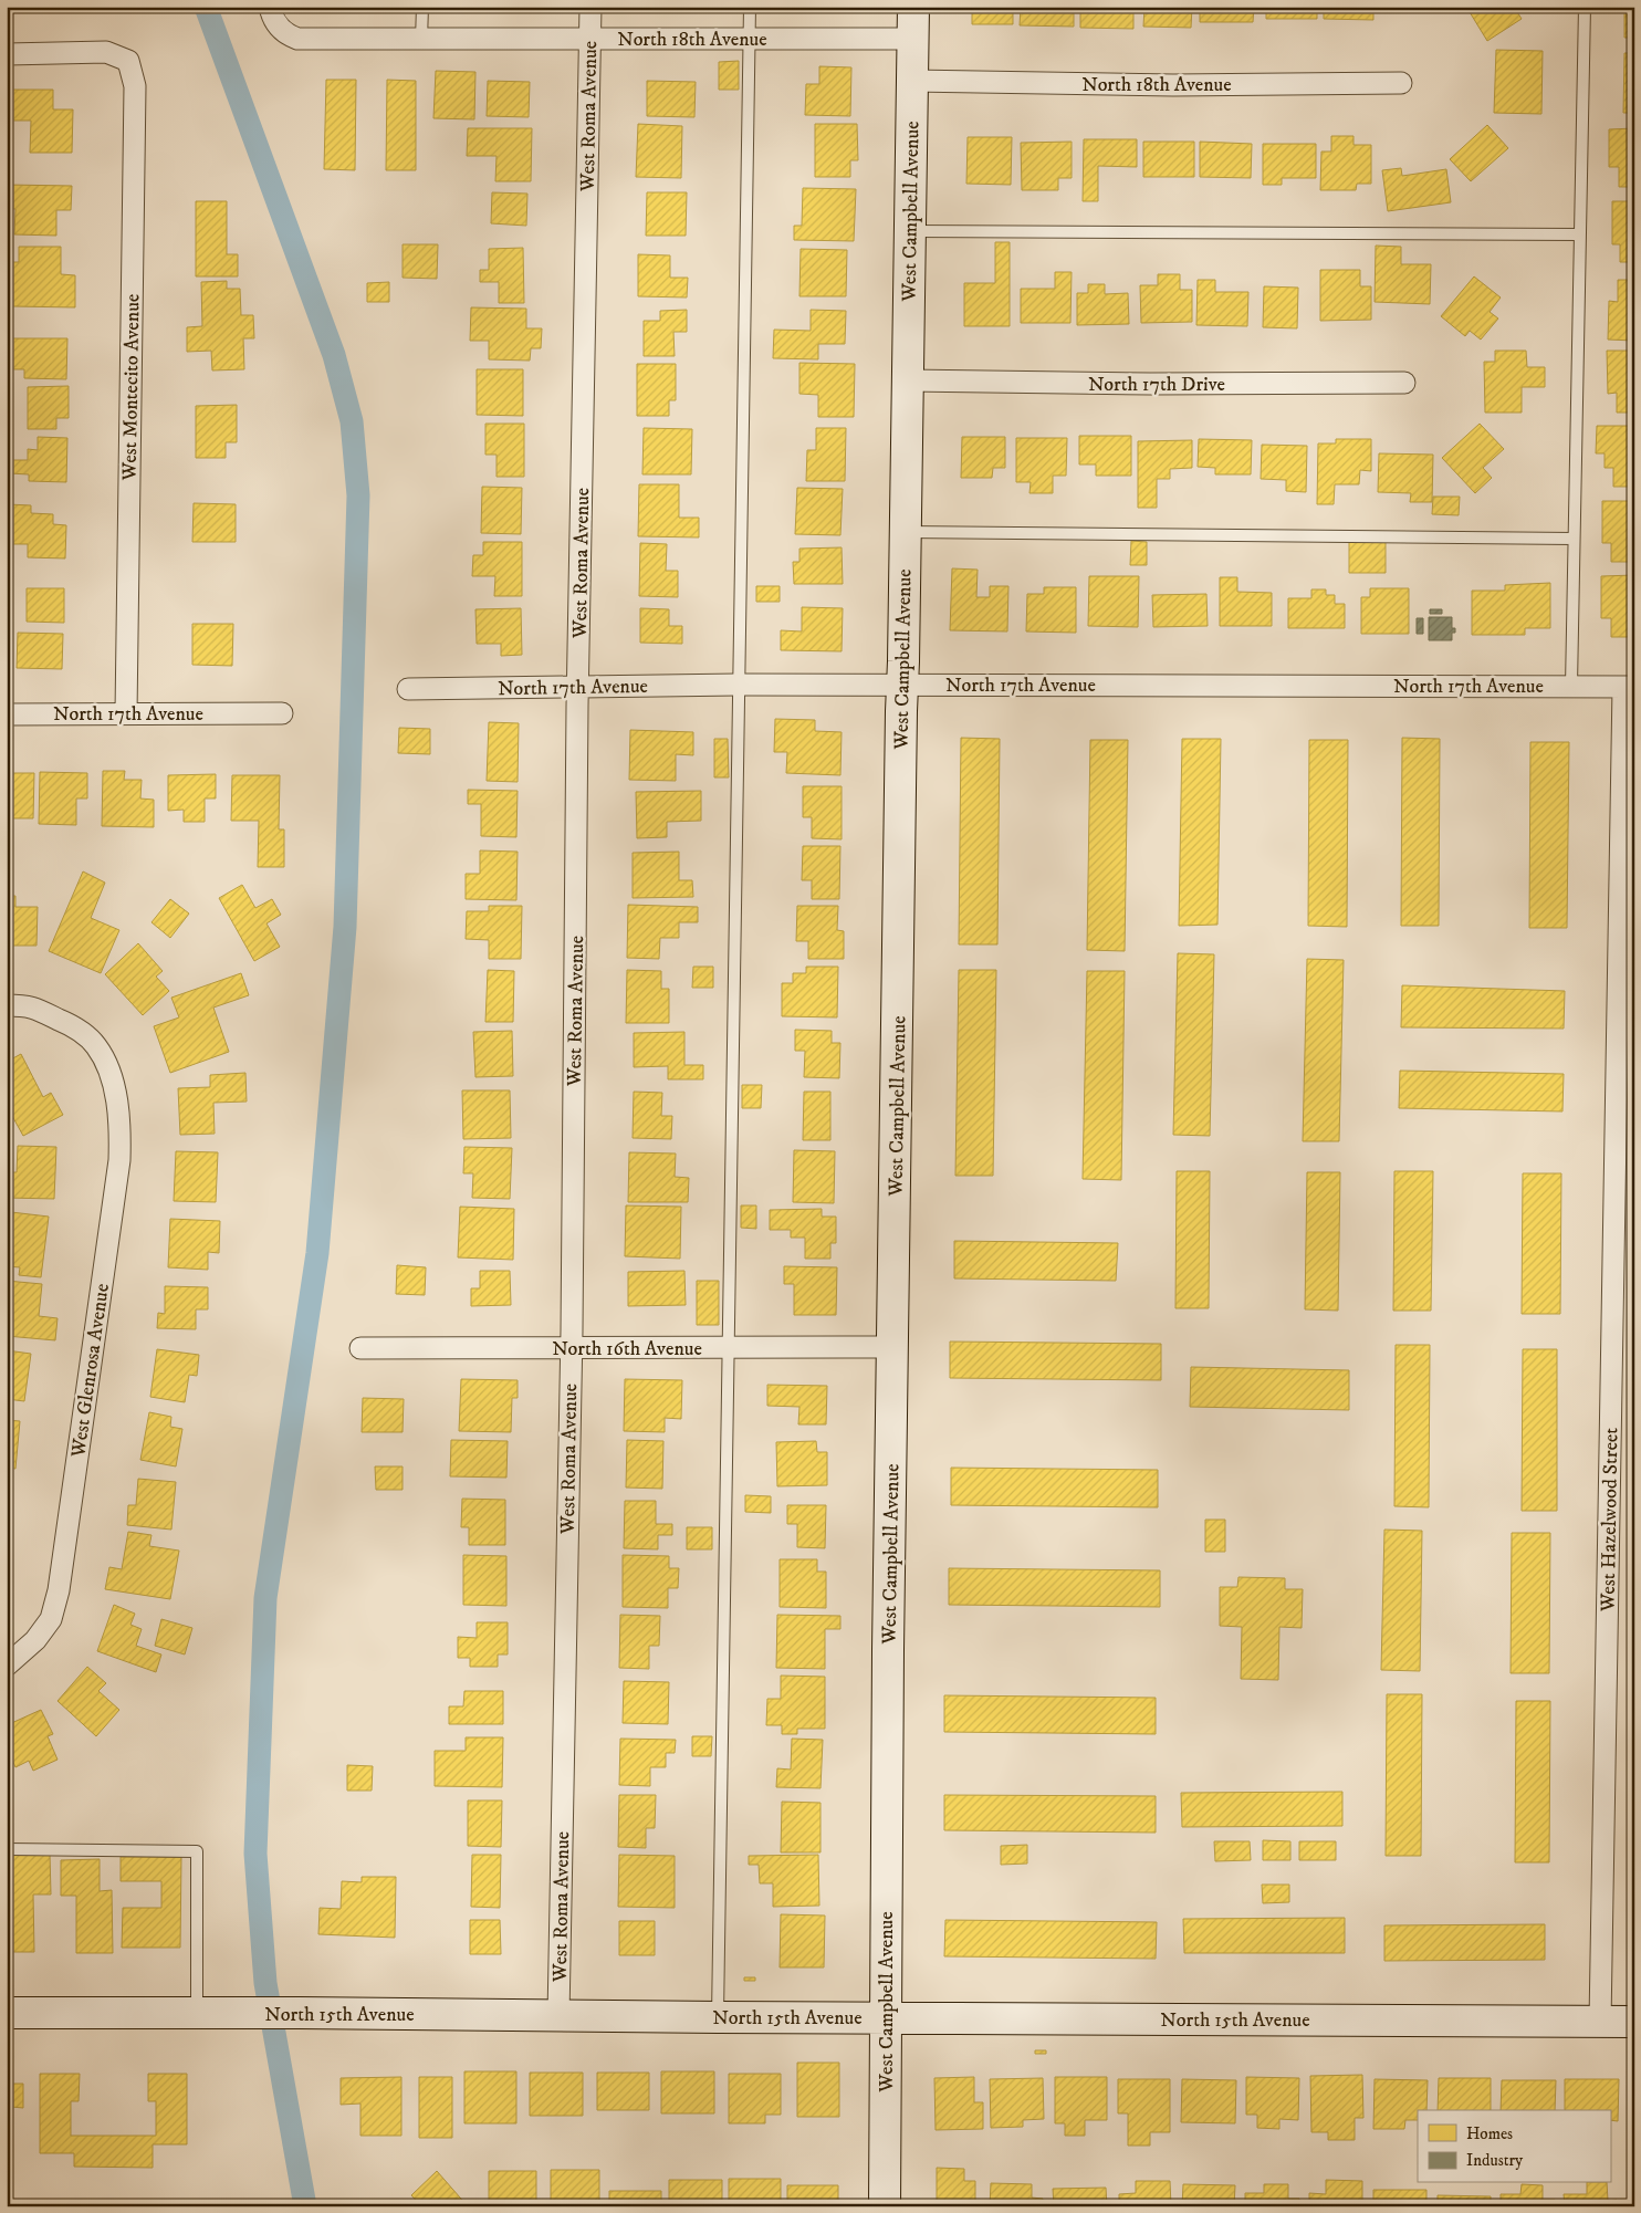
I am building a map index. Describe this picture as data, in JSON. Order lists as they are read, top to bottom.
{
  "streets": {
    "street": [
      "North 18th Avenue",
      "West Roma Avenue",
      "West Campbell Avenue",
      "North 17th Drive",
      "West Montecito Avenue",
      "North 17th Avenue",
      "North 16th Avenue",
      "West Glenrosa Avenue",
      "West Hazelwood Street",
      "North 15th Avenue"
    ]
  },
  "crossings": [
    ["North 18th Avenue", "West Roma Avenue"],
    ["North 18th Avenue", "West Campbell Avenue"],
    ["West Roma Avenue", "North 17th Avenue"],
    ["West Roma Avenue", "North 16th Avenue"],
    ["West Roma Avenue", "North 15th Avenue"],
    ["West Campbell Avenue", "North 17th Drive"],
    ["West Campbell Avenue", "North 17th Avenue"],
    ["West Campbell Avenue", "North 16th Avenue"],
    ["West Campbell Avenue", "North 15th Avenue"],
    ["West Montecito Avenue", "North 17th Avenue"],
    ["North 17th Avenue", "West Hazelwood Street"],
    ["West Hazelwood Street", "North 15th Avenue"]
  ],
  "legend": ["Homes", "Industry"]
}
